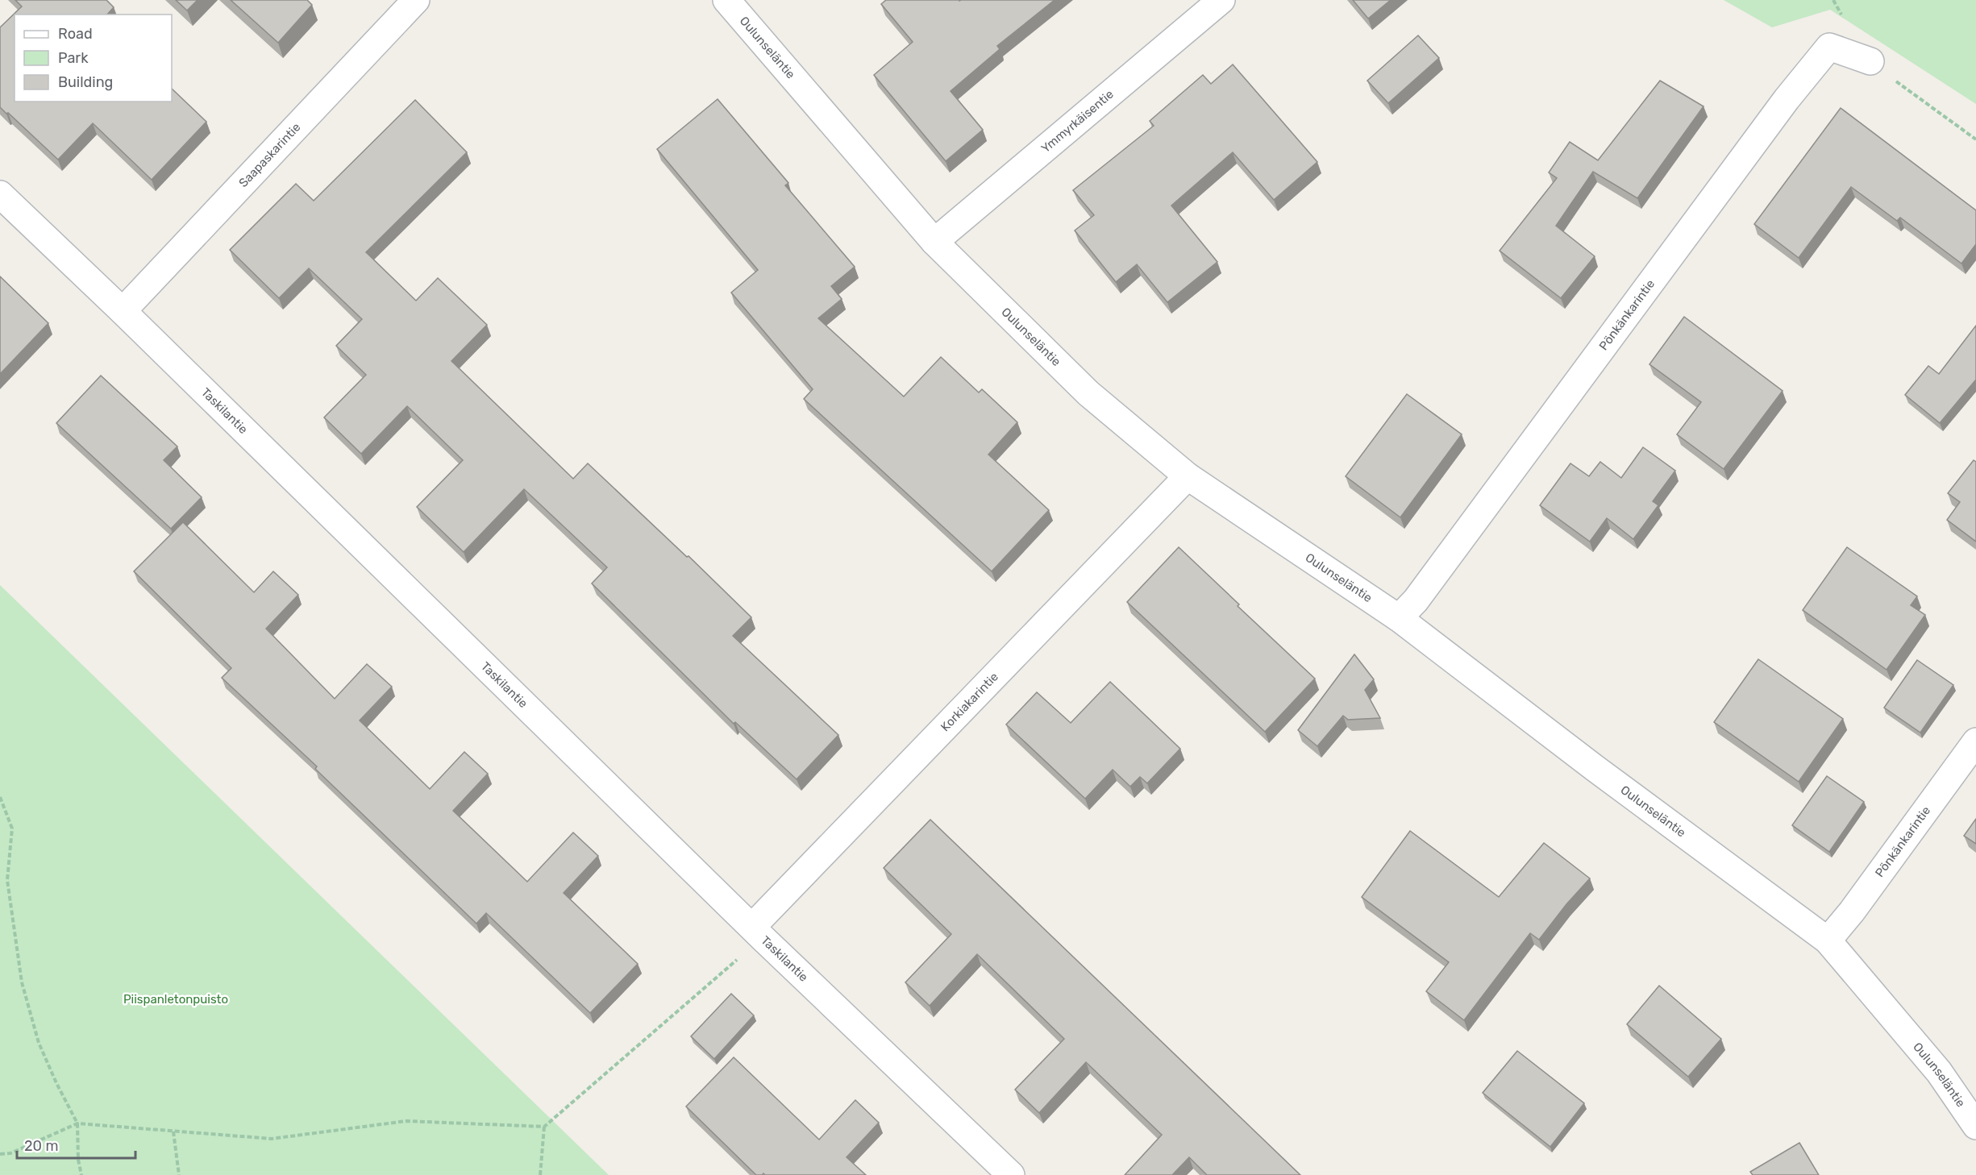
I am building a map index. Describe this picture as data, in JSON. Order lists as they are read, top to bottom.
{
  "streets": {
    "street": [
      "Oulunseläntie",
      "Ymmyrkäisentie",
      "Saapaskarintie",
      "Pönkänkarintie",
      "Taskilantie",
      "Korkiakarintie"
    ]
  },
  "crossings": [
    ["Oulunseläntie", "Ymmyrkäisentie"],
    ["Oulunseläntie", "Pönkänkarintie"],
    ["Oulunseläntie", "Korkiakarintie"],
    ["Saapaskarintie", "Taskilantie"],
    ["Taskilantie", "Korkiakarintie"]
  ],
  "parks": ["Piispanletonpuisto"],
  "legend": ["Road", "Park", "Building"],
  "scale_bar": "20 m"
}
